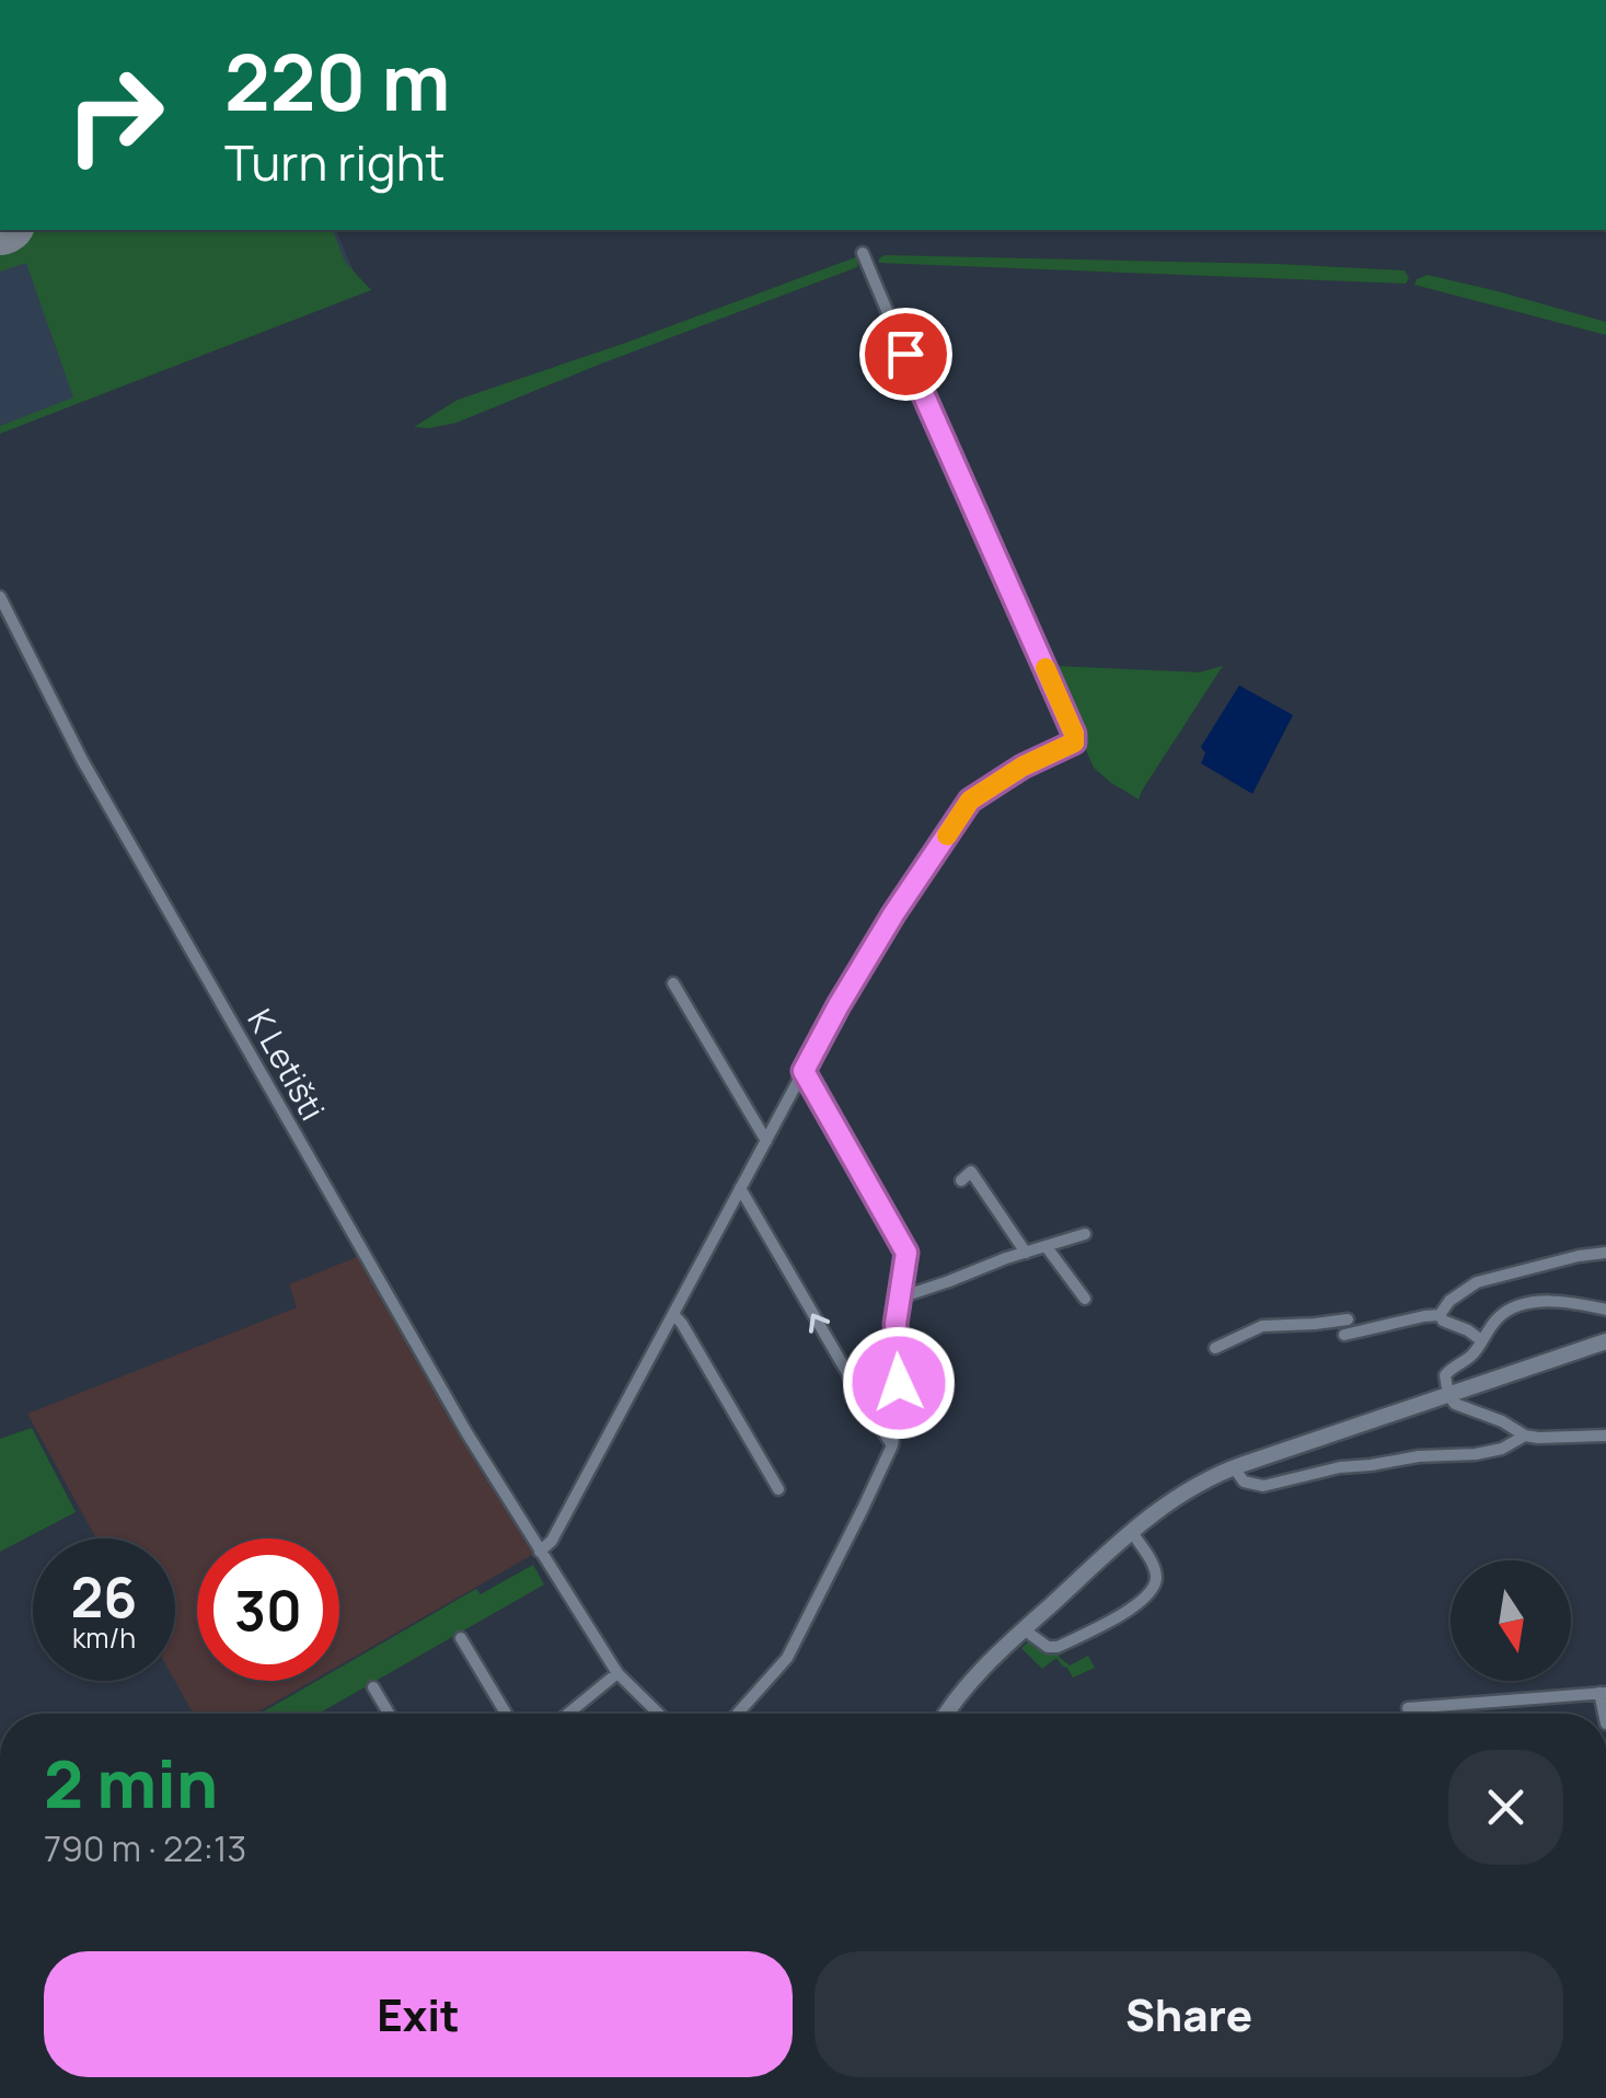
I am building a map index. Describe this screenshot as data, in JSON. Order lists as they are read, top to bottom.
{
  "streets": {
    "street": ["K Letišti"]
  },
  "north": "bottom",
  "page": {
    "turn": ["220 m", "Turn right"],
    "speed": "26 km/h",
    "limit": "30",
    "heading": ["2 min", "790 m · 22:13"],
    "buttons": ["Exit", "Share"]
  }
}
